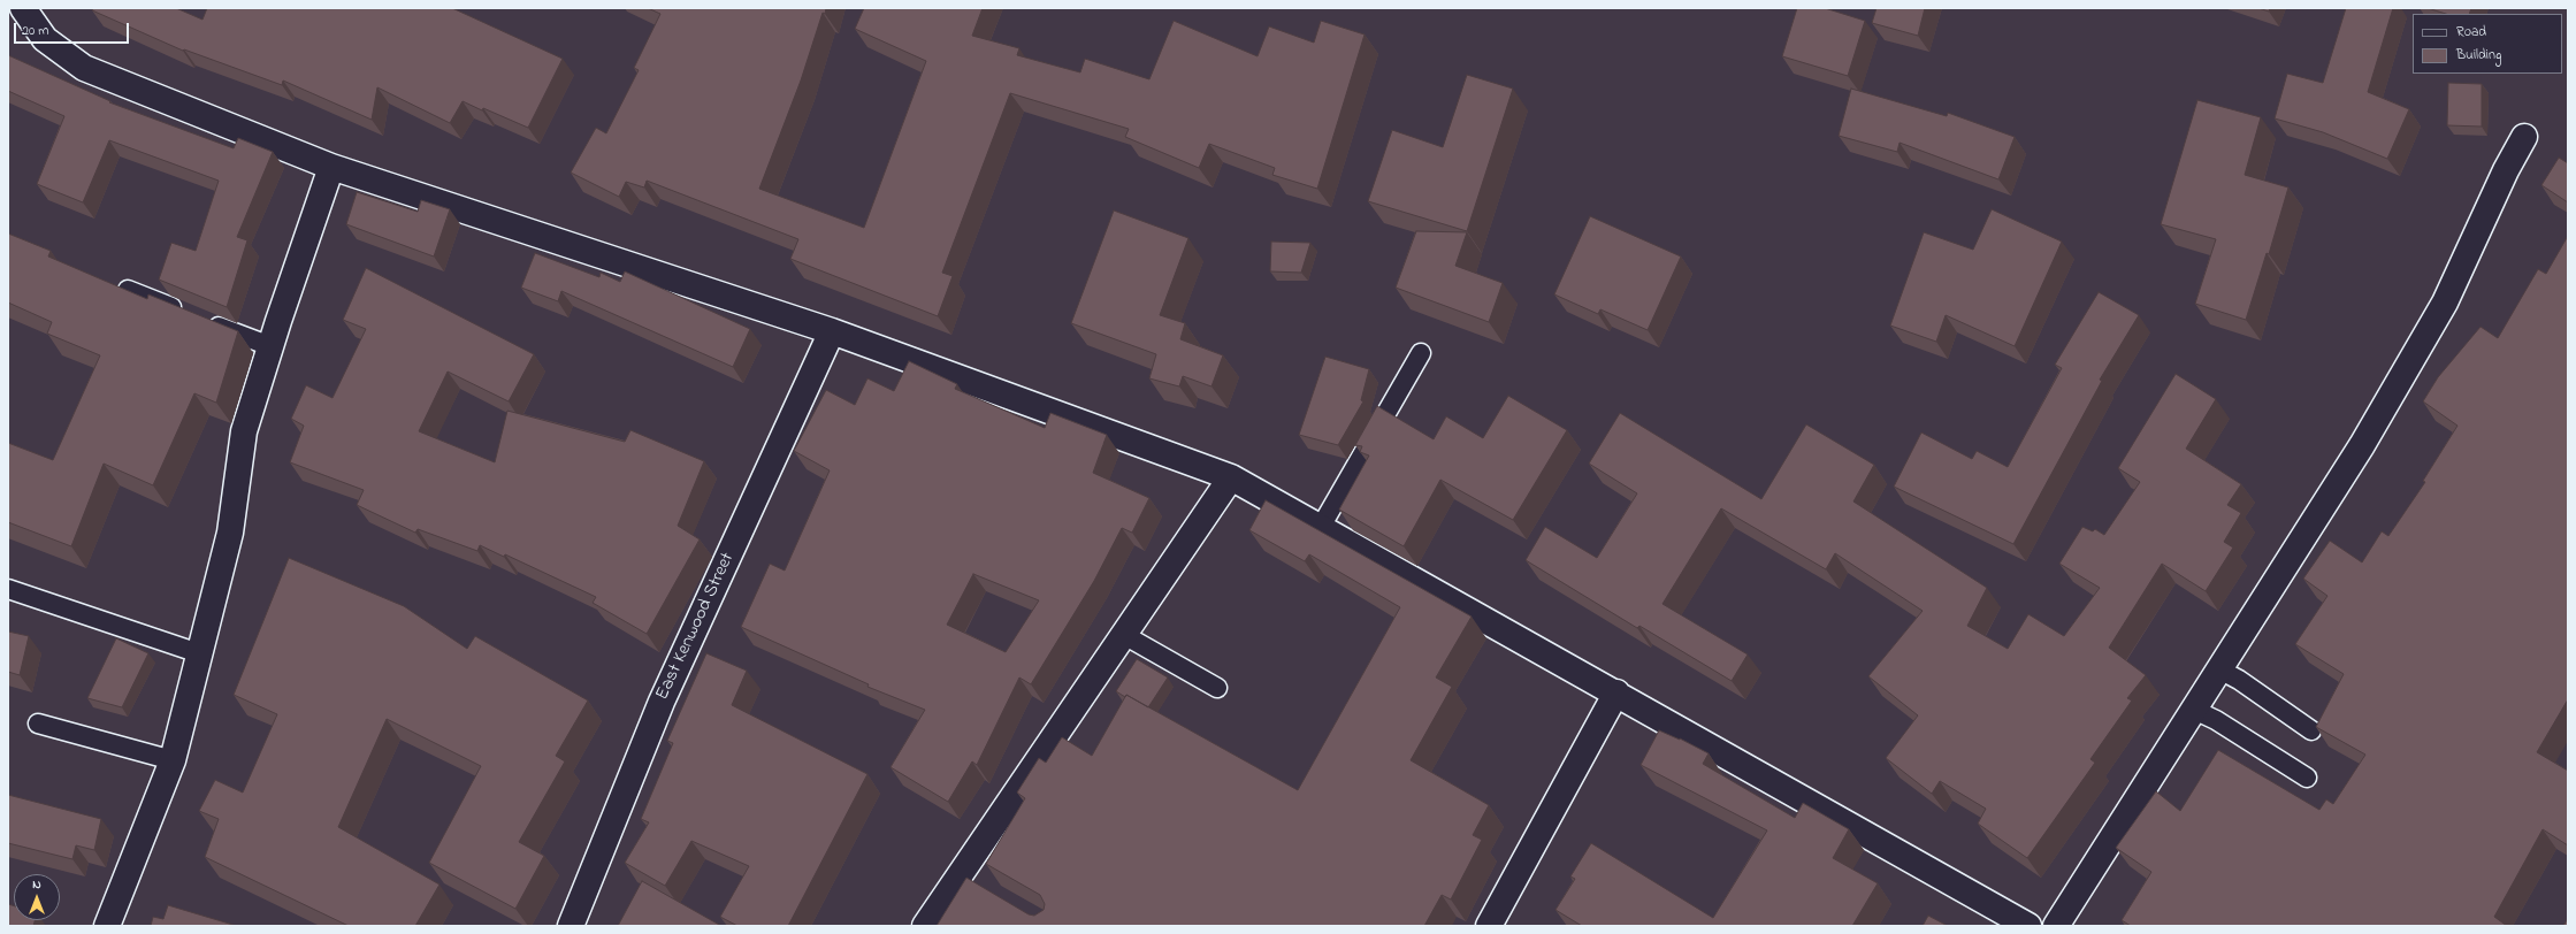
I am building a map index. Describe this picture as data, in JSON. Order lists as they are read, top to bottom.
{
  "streets": {
    "street": ["East Kenwood Street"]
  },
  "legend": ["Road", "Building"],
  "scale_bar": "20 m",
  "north": "top"
}
